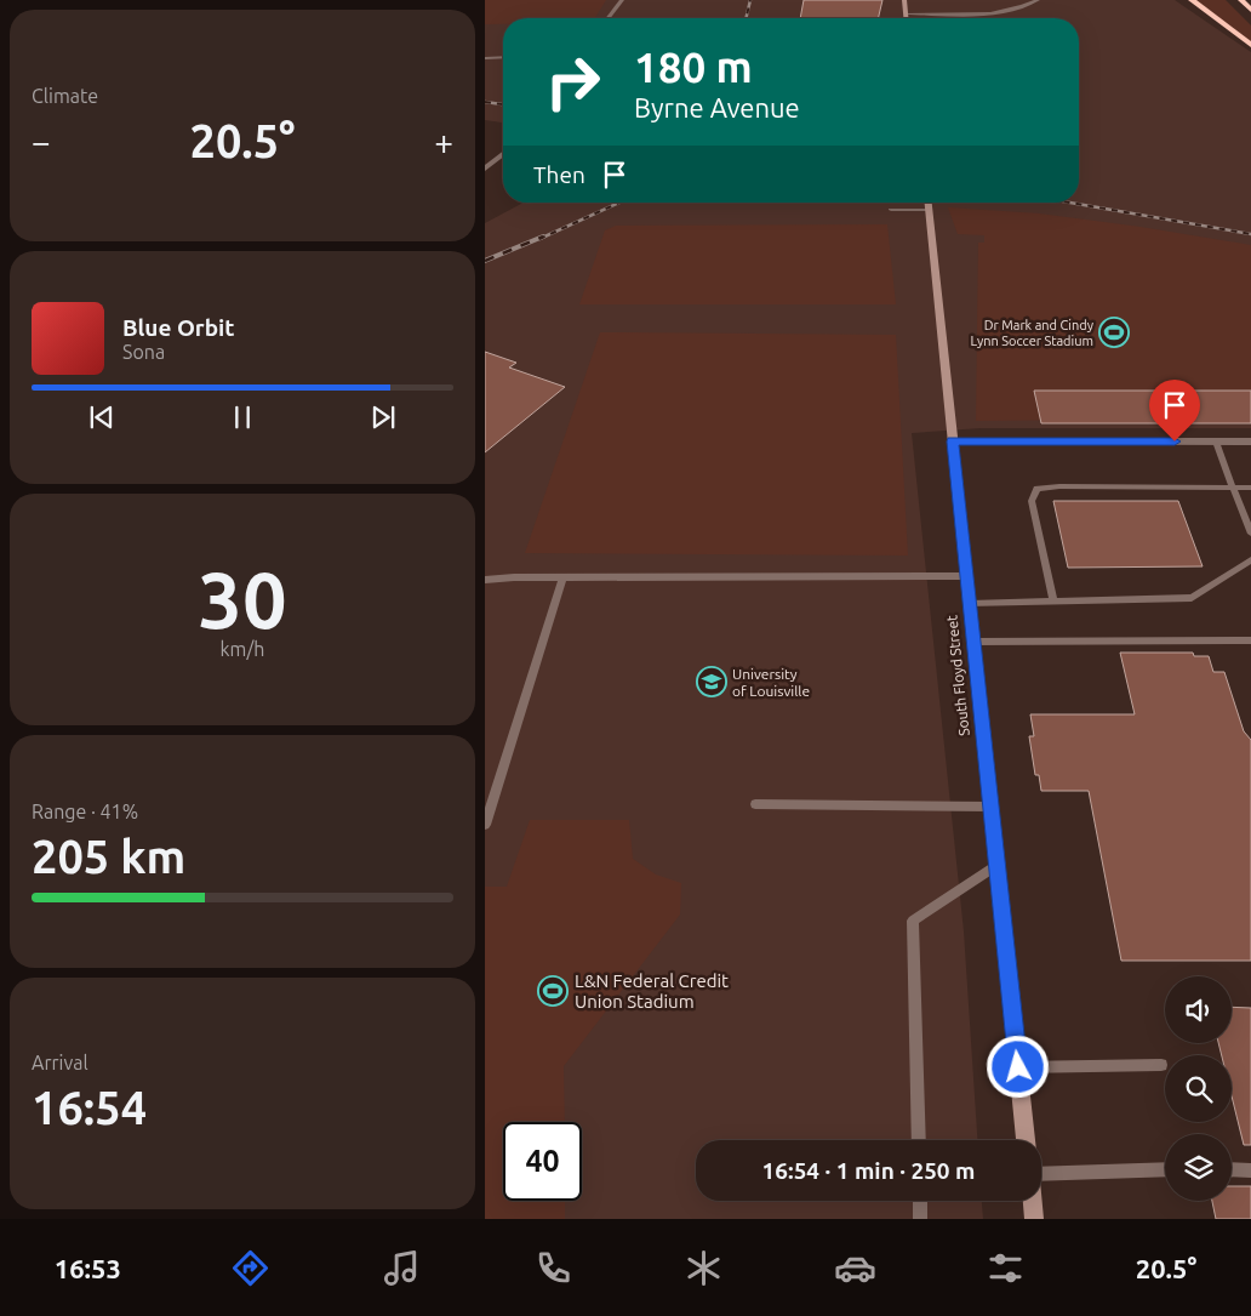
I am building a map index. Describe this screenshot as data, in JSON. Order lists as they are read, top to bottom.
{
  "streets": {
    "street": ["South Floyd Street"]
  },
  "places": {
    "sports": ["Dr Mark and Cindy Lynn Soccer Stadium", "L&N Federal Credit Union Stadium"],
    "school or university": ["University of Louisville"]
  },
  "page": {
    "tile": [
      "Climate",
      ["30", "km/h"],
      ["Range · 41%", "205 km"],
      ["Arrival", "16:54"]
    ],
    "turn": ["180 m", "Byrne Avenue"],
    "heat": ["−", "20.5°", "+"],
    "then": "Then",
    "song": ["Blue Orbit", "Sona"],
    "limit": "40",
    "trip": "16:54 · 1 min · 250 m",
    "tabs": ["16:53", "20.5°"]
  }
}
